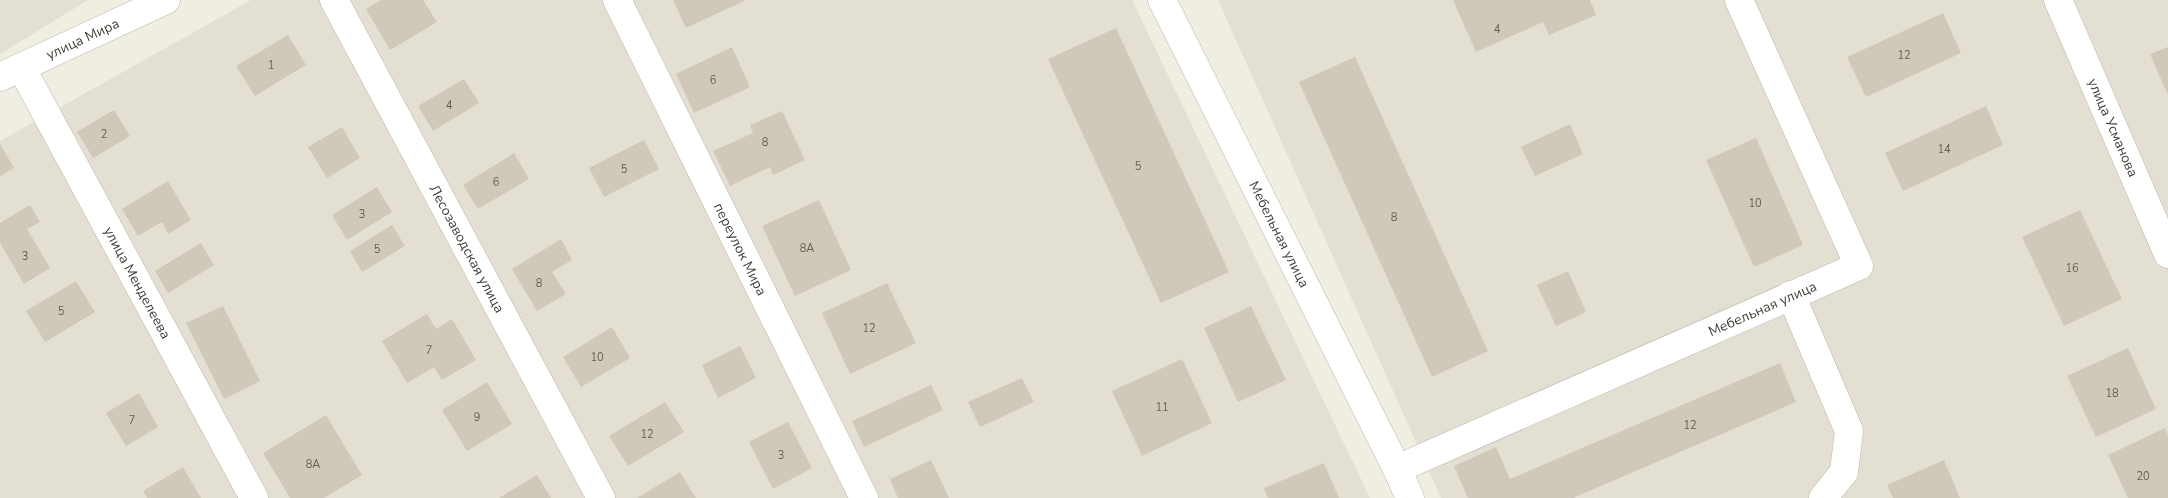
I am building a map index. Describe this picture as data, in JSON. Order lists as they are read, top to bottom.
{
  "streets": {
    "street": [
      "улица Мира",
      "улица Усманова",
      "Мебельная улица",
      "Лесозаводская улица",
      "переулок Мира",
      "улица Менделеева"
    ]
  },
  "crossings": [
    ["улица Мира", "улица Менделеева"]
  ],
  "house_numbers": [
    "4",
    "12",
    "1",
    "6",
    "4",
    "2",
    "8",
    "14",
    "5",
    "5",
    "6",
    "10",
    "3",
    "8",
    "8А",
    "5",
    "3",
    "16",
    "8",
    "5",
    "12",
    "7",
    "10",
    "18",
    "11",
    "9",
    "7",
    "12",
    "12",
    "3",
    "8А",
    "20"
  ]
}
